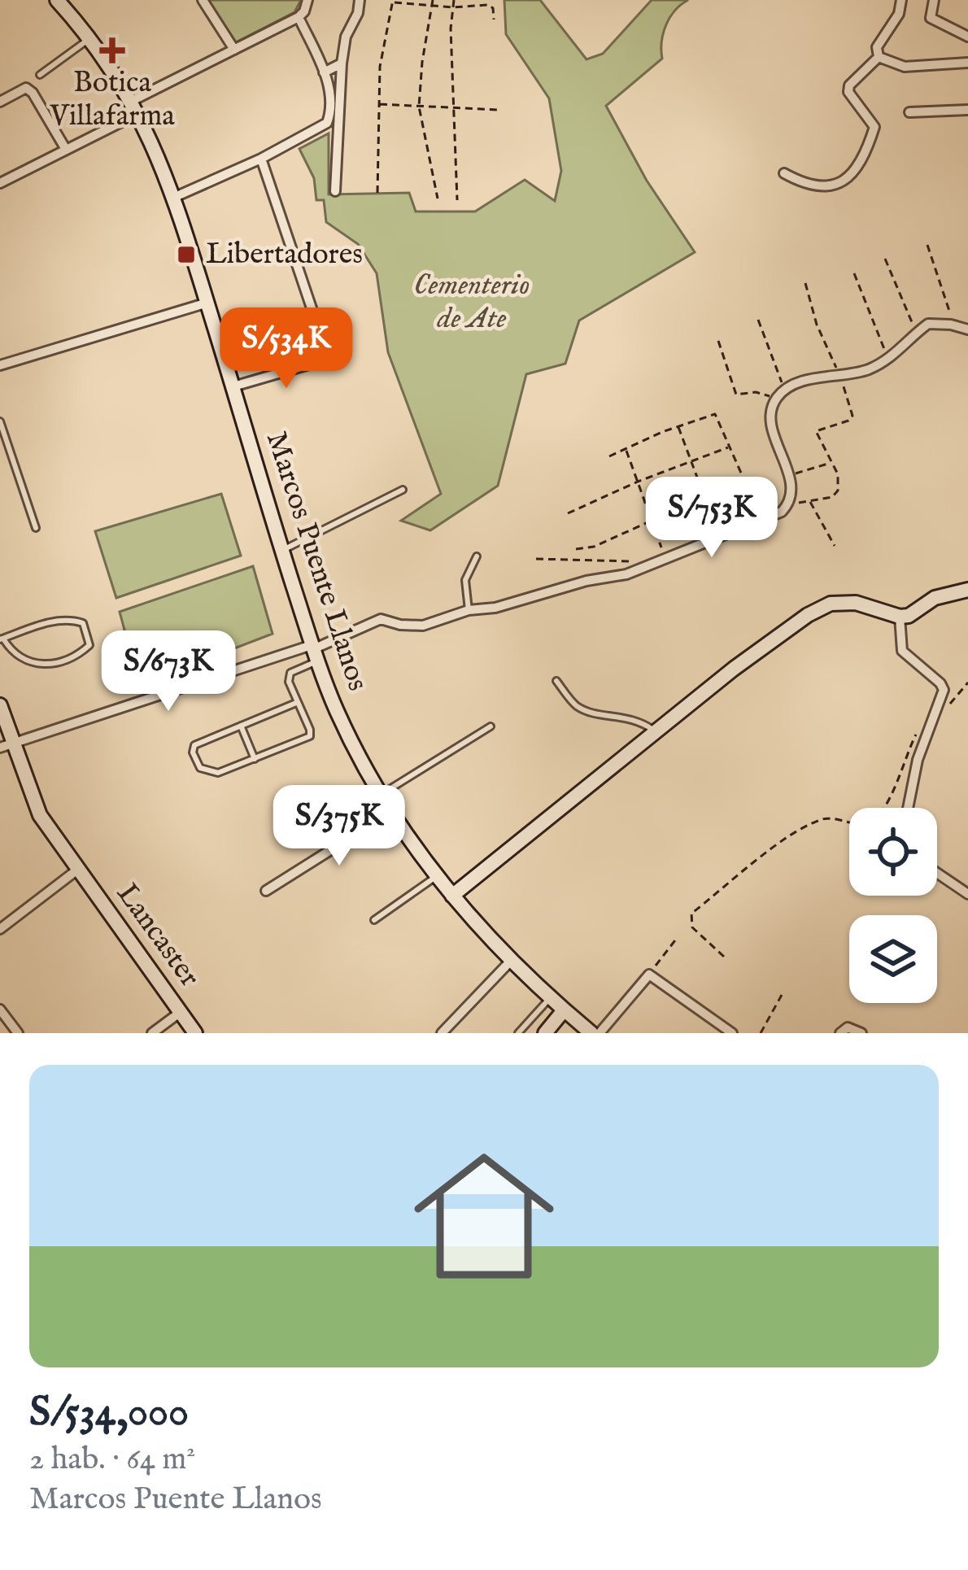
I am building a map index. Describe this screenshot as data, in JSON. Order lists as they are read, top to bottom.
{
  "streets": {
    "street": ["Marcos Puente Llanos", "Lancaster"]
  },
  "parks": ["Cementerio de Ate"],
  "places": {
    "health": ["Botica Villafarma"],
    "transit": ["Libertadores"]
  },
  "page": {
    "price": [
      "S/534K",
      "S/753K",
      "S/673K",
      "S/375K"
    ],
    "list": [
      {
        "name": "S/534,000",
        "note": "2 hab. · 64 m² · Marcos Puente Llanos"
      }
    ]
  }
}
